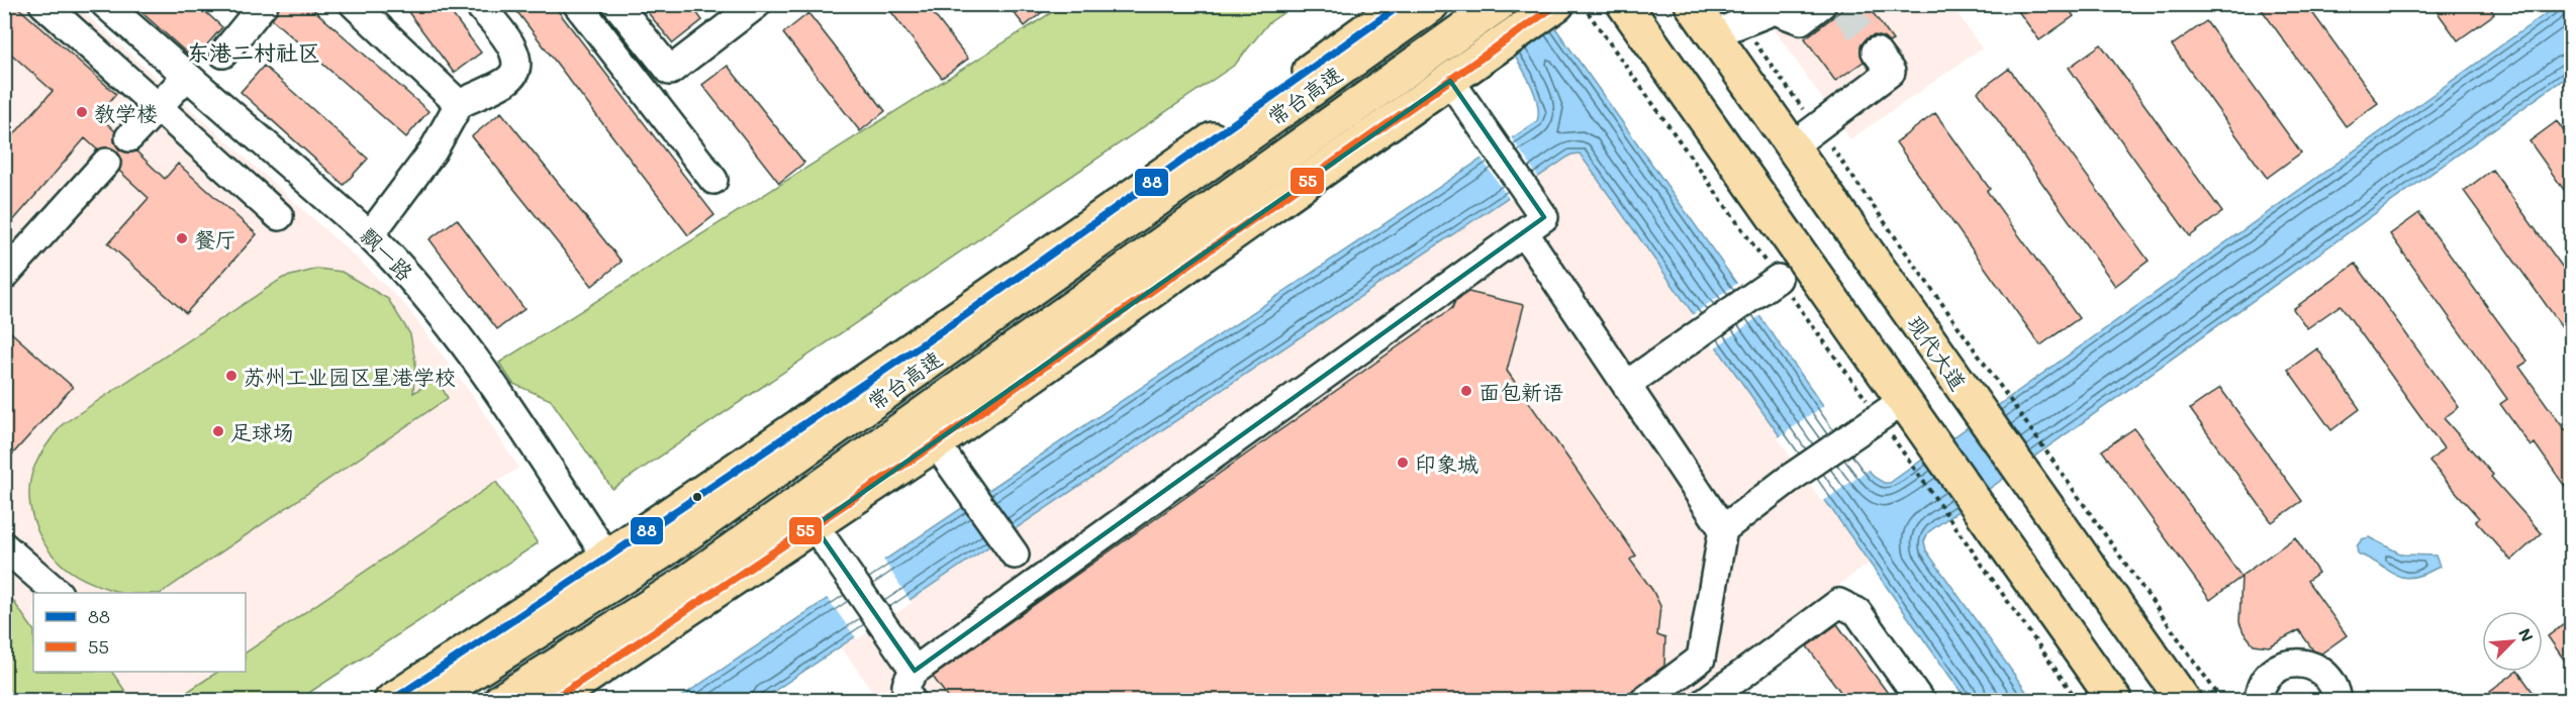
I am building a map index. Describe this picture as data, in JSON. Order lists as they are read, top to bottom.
{
  "streets": {
    "main road": ["常台高速", "现代大道"],
    "street": ["飘一路"]
  },
  "districts": ["东港二村社区"],
  "places": [
    "教学楼",
    "餐厅",
    "苏州工业园区星港学校",
    "面包新语",
    "足球场",
    "印象城"
  ],
  "lines": ["transit line 88", "transit line 55"],
  "legend": ["88", "55"],
  "north": "top right"
}
